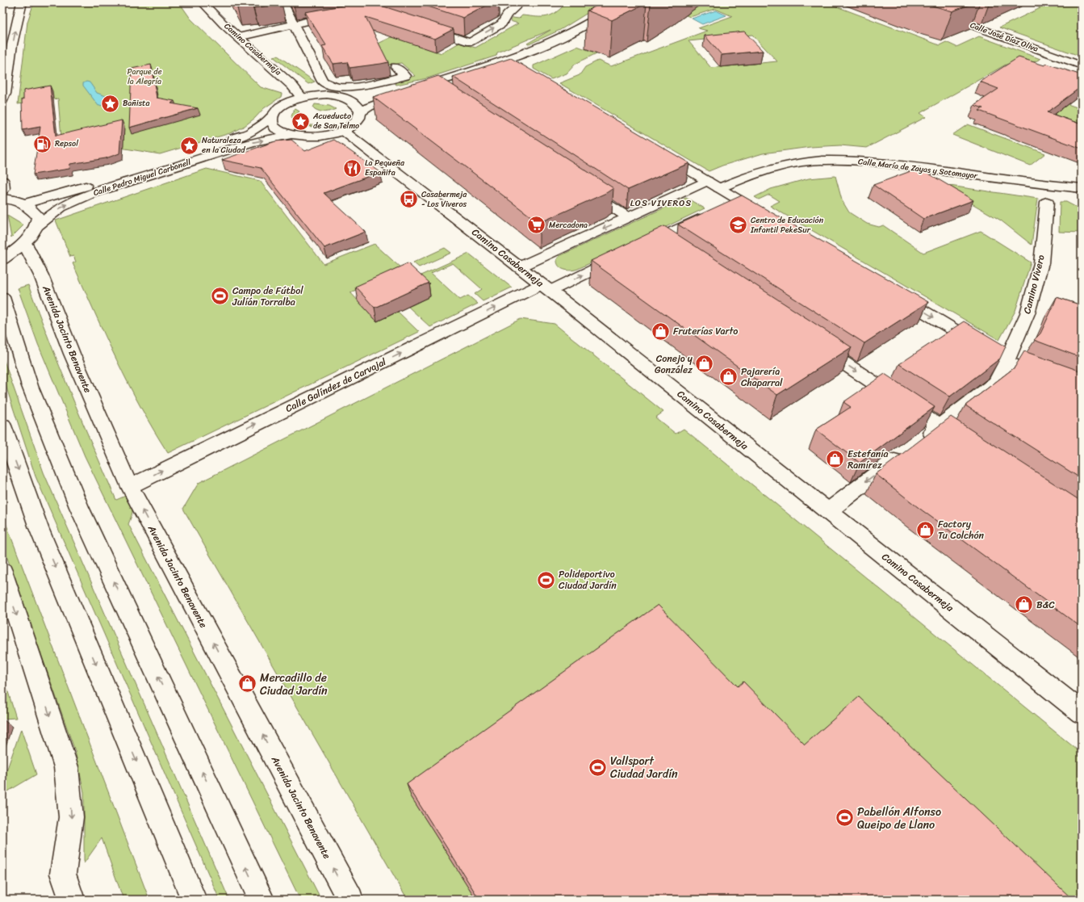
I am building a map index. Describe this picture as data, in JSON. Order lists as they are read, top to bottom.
{
  "streets": {
    "street": [
      "Calle José Díaz Oliva",
      "Camino Casabermeja",
      "Calle María de Zayas y Sotomayor",
      "Calle Pedro Miguel Carbonell",
      "Camino Vivero",
      "Avenida Jacinto Benavente",
      "Calle Galíndez de Carvajal"
    ]
  },
  "crossings": [
    ["Camino Casabermeja", "Calle Pedro Miguel Carbonell"],
    ["Camino Casabermeja", "Camino Vivero"],
    ["Camino Casabermeja", "Calle Galíndez de Carvajal"],
    ["Avenida Jacinto Benavente", "Calle Galíndez de Carvajal"]
  ],
  "one_way": ["Camino Vivero", "Calle Galíndez de Carvajal"],
  "districts": ["LOS VIVEROS"],
  "parks": ["Parque de la Alegría"],
  "places": {
    "place": ["Bañista", "Acueducto de San Telmo", "Naturaleza en la Ciudad"],
    "fuel station": ["Repsol"],
    "restaurant": ["La Pequeña Españita"],
    "bus stop": ["Casabermeja - Los Viveros"],
    "supermarket": ["Mercadona"],
    "school or university": ["Centro de Educación Infantil PekeSur"],
    "sports": [
      "Campo de Fútbol Julíán Torralba",
      "Polideportivo Ciudad Jardín",
      "Vallsport Ciudad Jardín",
      "Pabellón Alfonso Queipo de Llano"
    ],
    "shop": [
      "Fruterías Varto",
      "Conejo y González",
      "Pajarería Chaparral",
      "Estefanía Ramírez",
      "Factory Tu Colchón",
      "B&C",
      "Mercadillo de Ciudad Jardín"
    ]
  }
}
